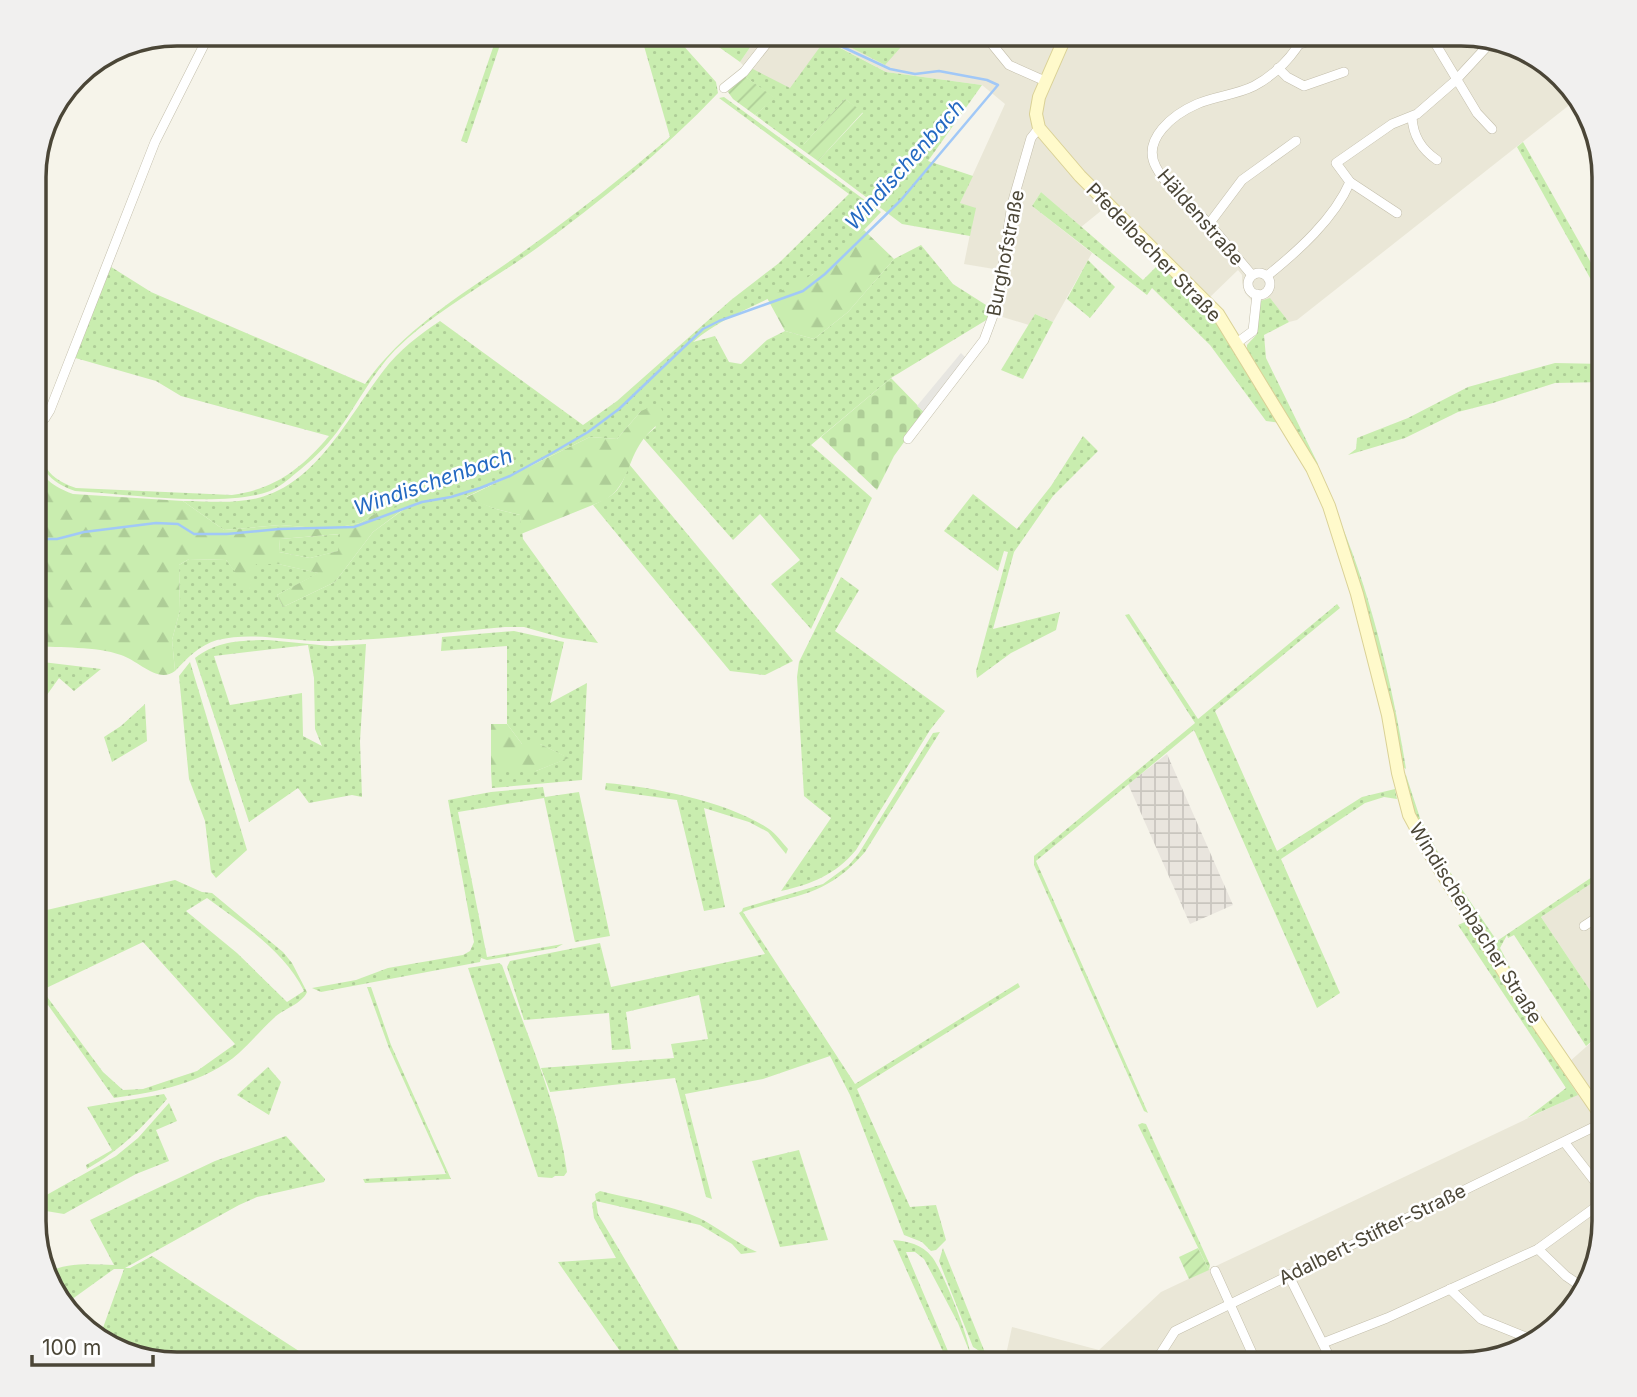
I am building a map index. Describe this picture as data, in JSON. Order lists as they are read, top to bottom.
{
  "streets": {
    "street": [
      "Häldenstraße",
      "Pfedelbacher Straße",
      "Burghofstraße",
      "Windischenbacher Straße",
      "Adalbert-Stifter-Straße"
    ]
  },
  "crossings": [
    ["Pfedelbacher Straße", "Burghofstraße"],
    ["Pfedelbacher Straße", "Windischenbacher Straße"]
  ],
  "water": ["Windischenbach"],
  "scale_bar": "100 m"
}
